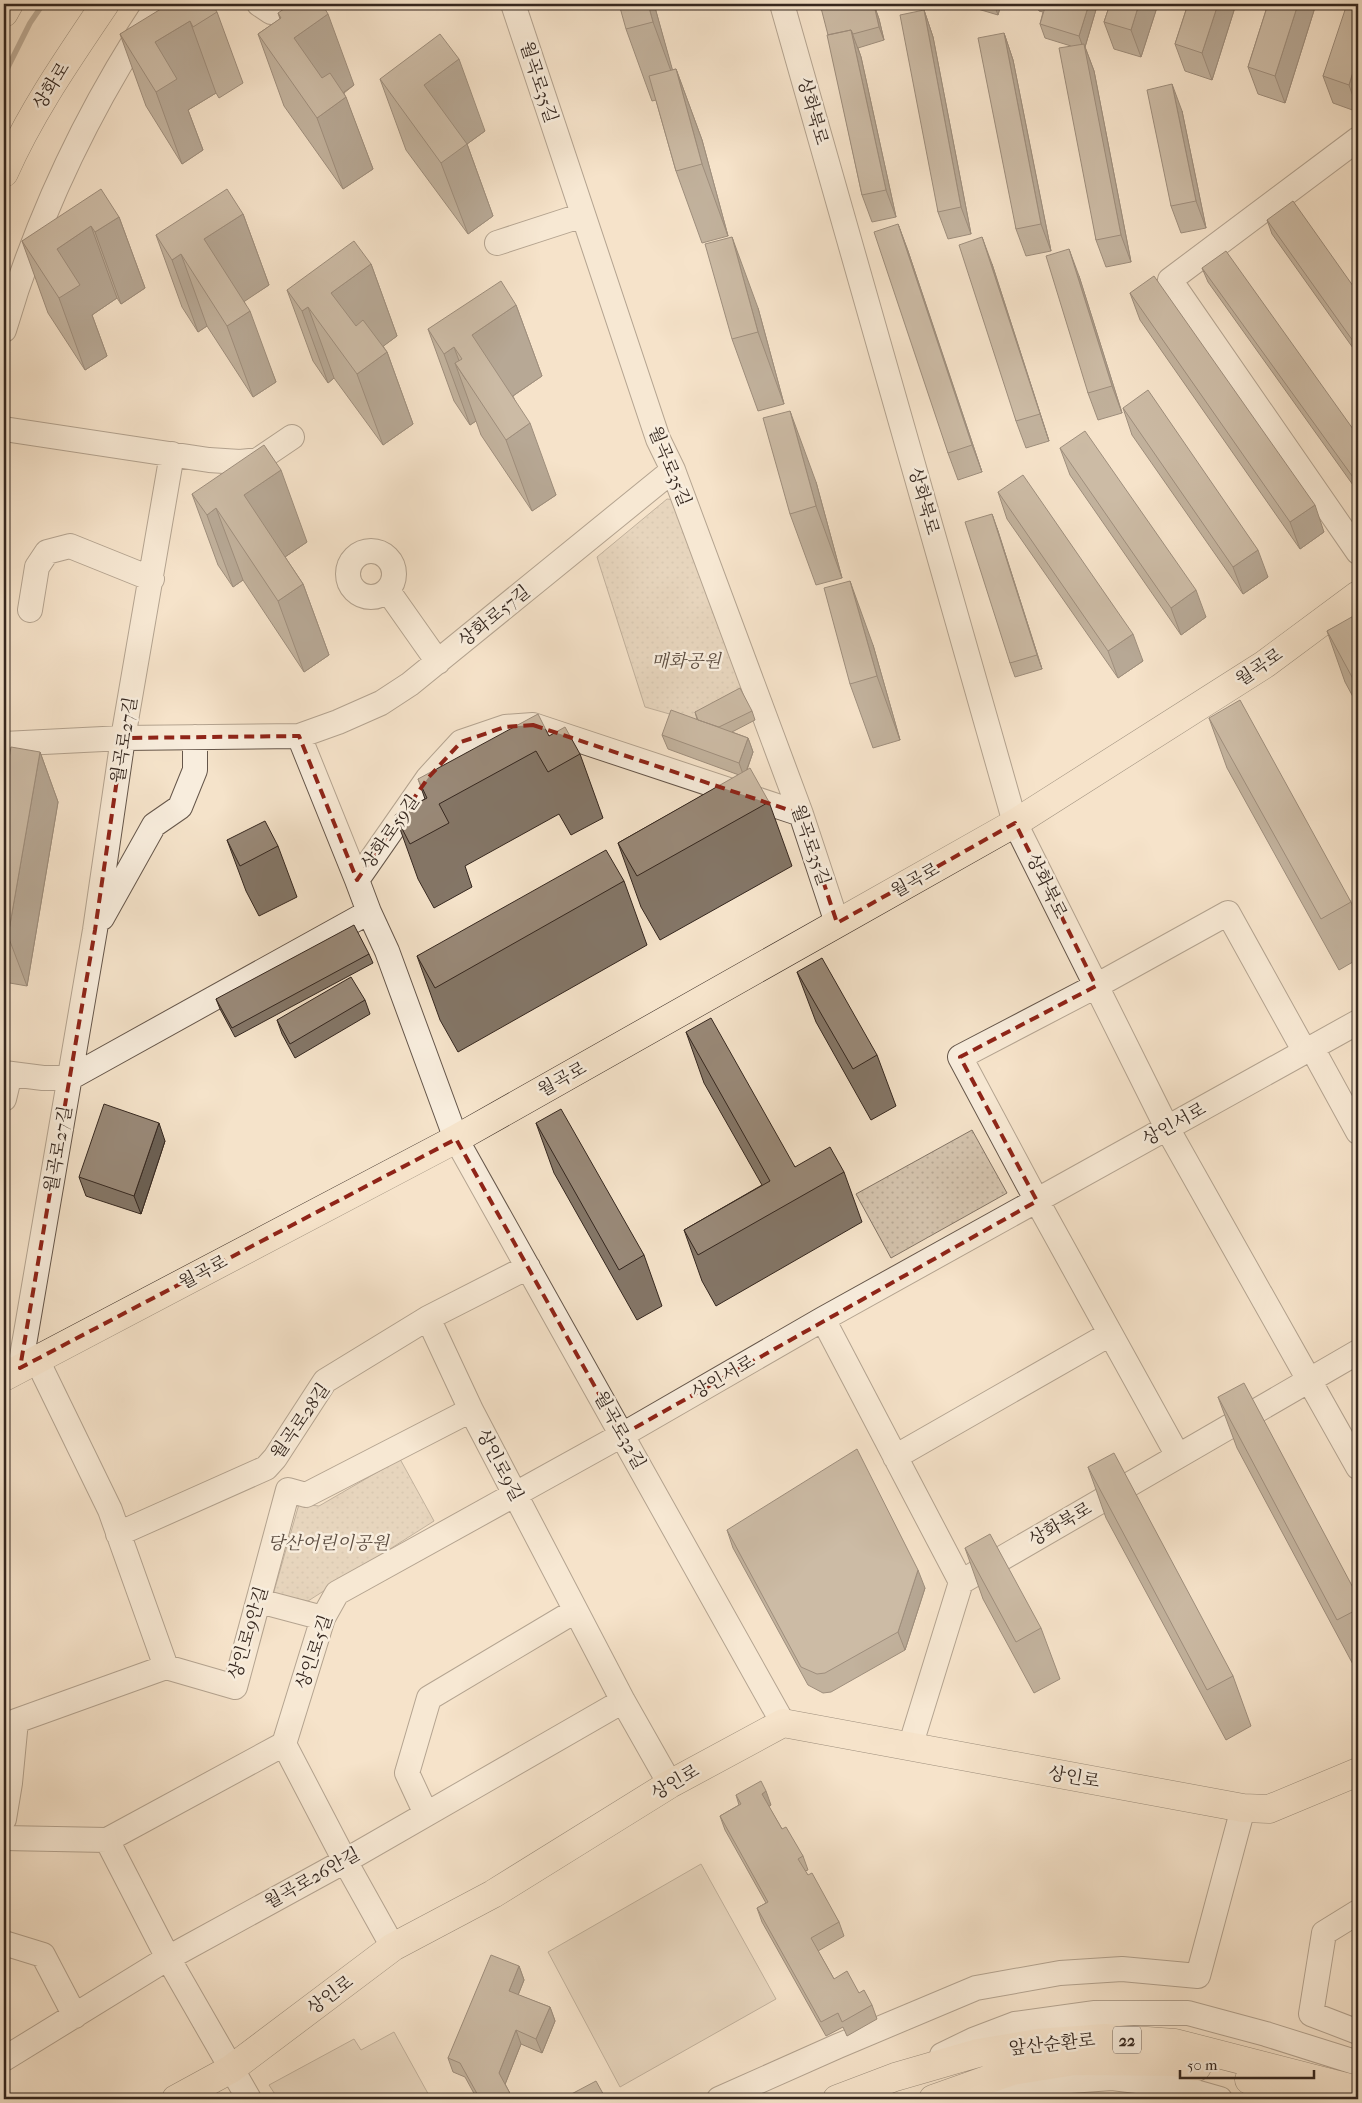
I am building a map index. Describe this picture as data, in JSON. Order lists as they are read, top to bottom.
{
  "streets": {
    "main road": [
      "상화로",
      "월곡로",
      "상인로",
      "22",
      "앞산순환로"
    ],
    "street": [
      "월곡로35길",
      "상화북로",
      "상화로57길",
      "월곡로27길",
      "상화로59길",
      "상인서로",
      "월곡로28길",
      "월곡로32길",
      "상인로9길",
      "상인로9안길",
      "상인로5길",
      "월곡로26안길"
    ]
  },
  "crossings": [
    ["월곡로35길", "상화로57길"],
    ["월곡로35길", "월곡로"],
    ["월곡로35길", "상화로59길"],
    ["상화북로", "월곡로"],
    ["상화북로", "상인서로"],
    ["상화로57길", "월곡로27길"],
    ["월곡로", "월곡로27길"],
    ["월곡로", "월곡로32길"],
    ["상인서로", "월곡로32길"],
    ["상인서로", "상인로5길"],
    ["월곡로28길", "월곡로32길"],
    ["월곡로28길", "상인로9길"],
    ["월곡로32길", "상인로5길"],
    ["월곡로32길", "상인로"],
    ["상인로9길", "상인로5길"],
    ["상인로9길", "상인로"],
    ["상인로9길", "월곡로26안길"]
  ],
  "parks": ["매화공원", "당산어린이공원"],
  "scale_bar": "50 m"
}
